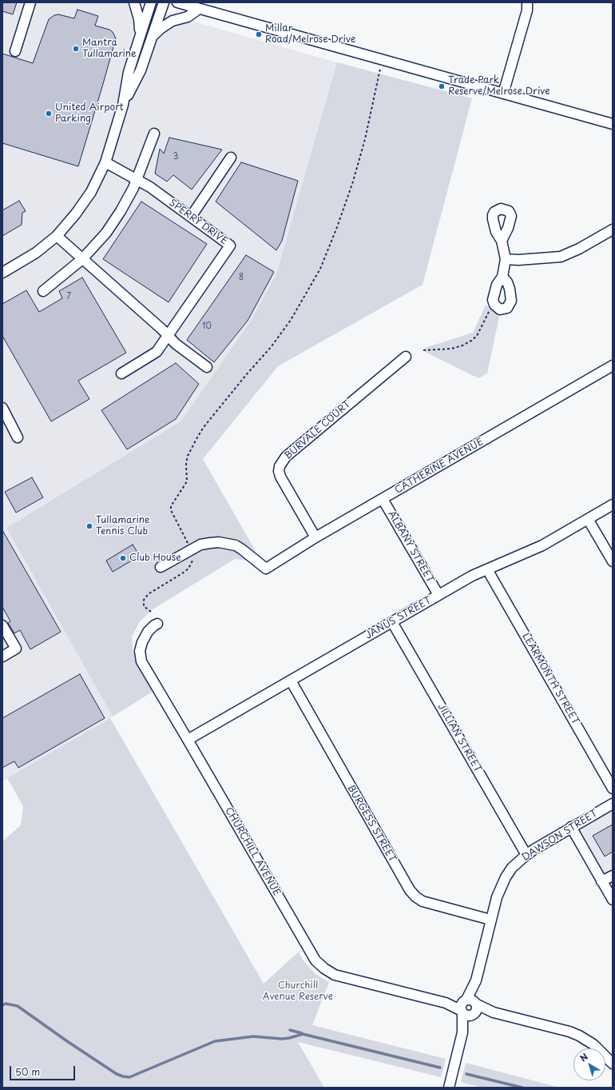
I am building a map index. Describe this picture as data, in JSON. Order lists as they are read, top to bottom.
{
  "streets": {
    "street": [
      "SPERRY DRIVE",
      "BURVALE COURT",
      "CATHERINE AVENUE",
      "ALBANY STREET",
      "JANUS STREET",
      "LEARMONTH STREET",
      "JILLIAN STREET",
      "BURGESS STREET",
      "DAWSON STREET",
      "CHURCHILL AVENUE"
    ]
  },
  "crossings": [
    ["BURVALE COURT", "CATHERINE AVENUE"],
    ["CATHERINE AVENUE", "ALBANY STREET"],
    ["ALBANY STREET", "JANUS STREET"],
    ["JANUS STREET", "LEARMONTH STREET"],
    ["JANUS STREET", "JILLIAN STREET"],
    ["JANUS STREET", "BURGESS STREET"],
    ["JANUS STREET", "CHURCHILL AVENUE"],
    ["JILLIAN STREET", "DAWSON STREET"],
    ["BURGESS STREET", "DAWSON STREET"],
    ["DAWSON STREET", "CHURCHILL AVENUE"]
  ],
  "parks": ["Churchill Avenue Reserve"],
  "places": [
    "Millar Road/Melrose Drive",
    "Mantra Tullamarine",
    "Trade Park Reserve/Melrose Drive",
    "United Airport Parking",
    "Tullamarine Tennis Club",
    "Club House"
  ],
  "house_numbers": [
    "3",
    "8",
    "7",
    "10"
  ],
  "scale_bar": "50 m",
  "north": "top left"
}
